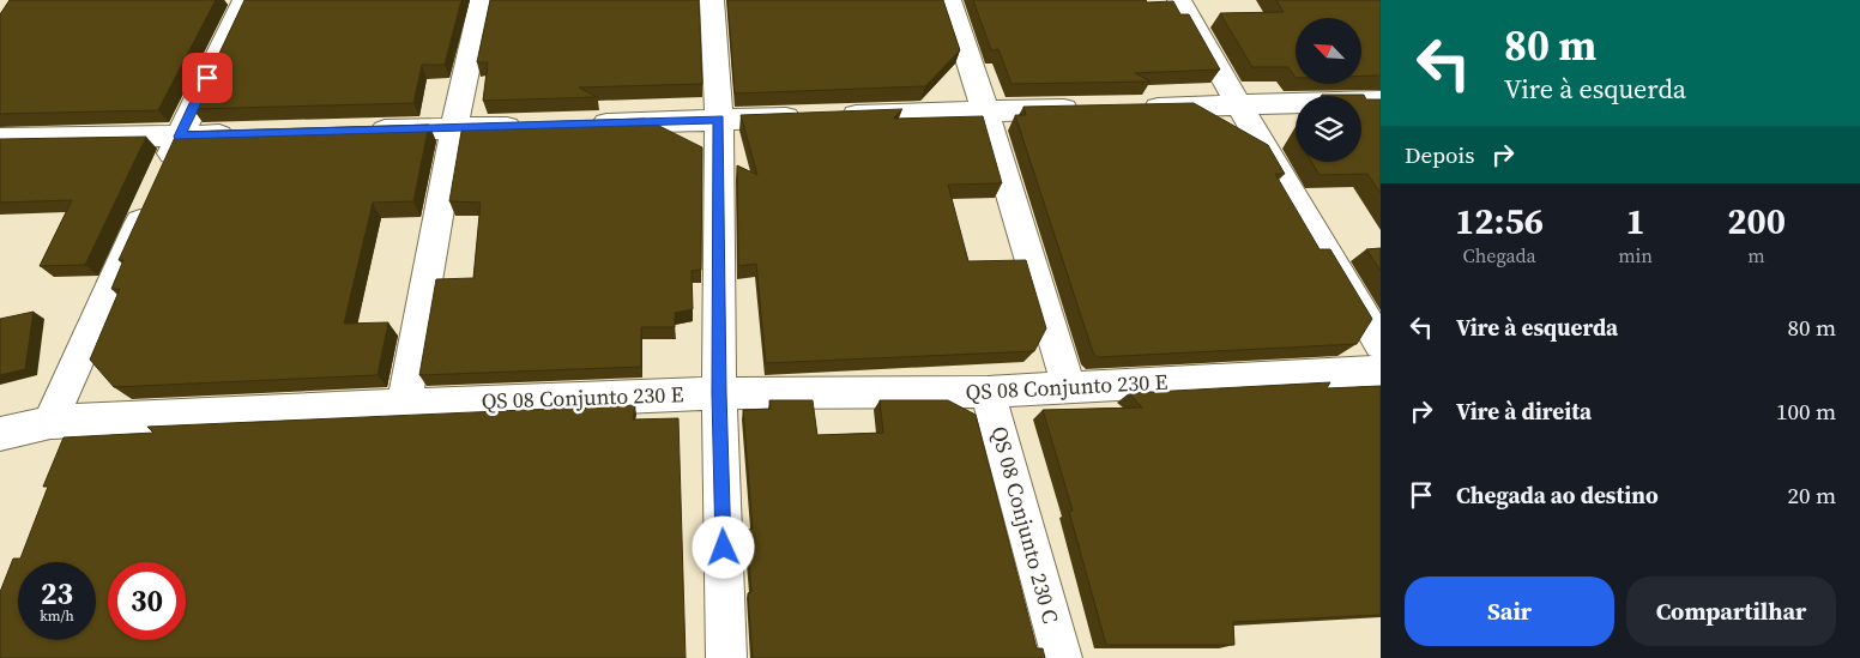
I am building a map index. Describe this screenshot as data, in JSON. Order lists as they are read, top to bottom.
{
  "streets": {
    "street": ["QS 08 Conjunto 230 E", "QS 08 Conjunto 230 C"]
  },
  "crossings": [
    ["QS 08 Conjunto 230 E", "QS 08 Conjunto 230 C"]
  ],
  "north": "top left",
  "page": {
    "turn": ["80 m", "Vire à esquerda"],
    "then": "Depois",
    "eta": [
      "12:56",
      "Chegada",
      "1",
      "min",
      "200",
      "m"
    ],
    "list": [
      {
        "name": "Vire à esquerda",
        "value": "80 m"
      },
      {
        "name": "Vire à direita",
        "value": "100 m"
      },
      {
        "name": "Chegada ao destino",
        "value": "20 m"
      }
    ],
    "speed": "23 km/h",
    "limit": "30",
    "buttons": ["Sair", "Compartilhar"]
  }
}
